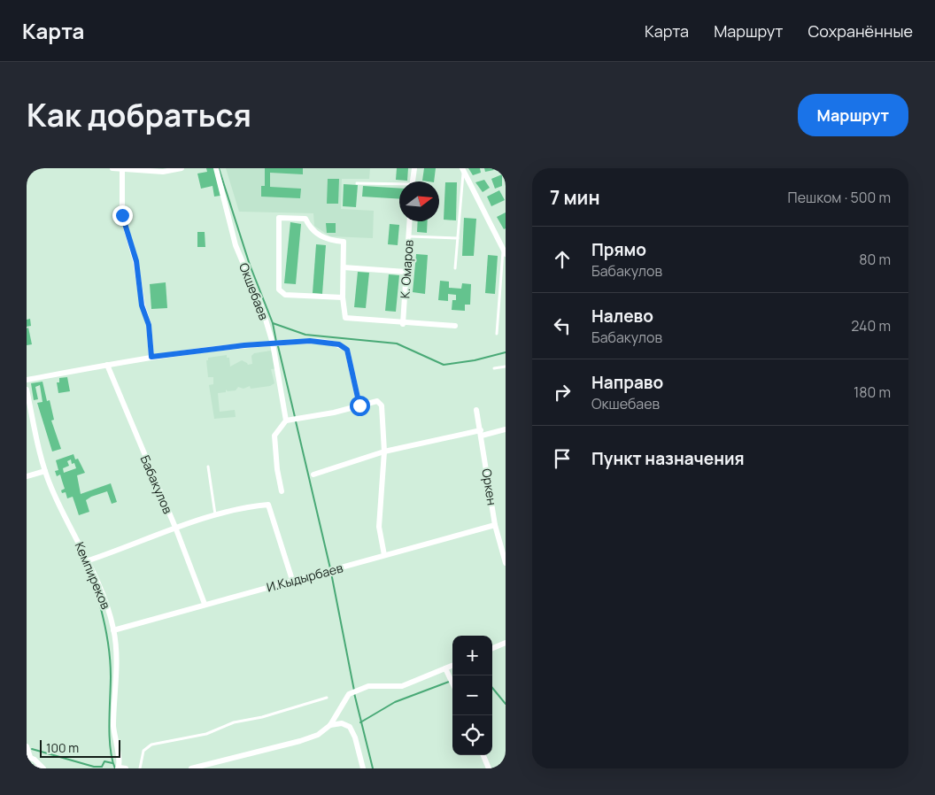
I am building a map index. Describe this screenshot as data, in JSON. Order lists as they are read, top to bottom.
{
  "streets": {
    "street": [
      "К. Омаров",
      "Окшебаев",
      "Бабакулов",
      "Оркен",
      "Кемпиреков",
      "И.Кыдырбаев"
    ]
  },
  "crossings": [
    ["Бабакулов", "И.Кыдырбаев"],
    ["Оркен", "И.Кыдырбаев"],
    ["Кемпиреков", "И.Кыдырбаев"]
  ],
  "scale_bar": "100 m",
  "north": "right",
  "page": {
    "header": "Карта",
    "nav": ["Карта", "Маршрут", "Сохранённые"],
    "title": "Как добраться",
    "buttons": "Маршрут",
    "heading": ["7 мин", "Пешком · 500 m"],
    "list": [
      ["Прямо", "Бабакулов", "80 m"],
      ["Налево", "Бабакулов", "240 m"],
      ["Направо", "Окшебаев", "180 m"],
      "Пункт назначения"
    ],
    "map_buttons": ["+", "−"],
    "scale": "100 m"
  }
}
